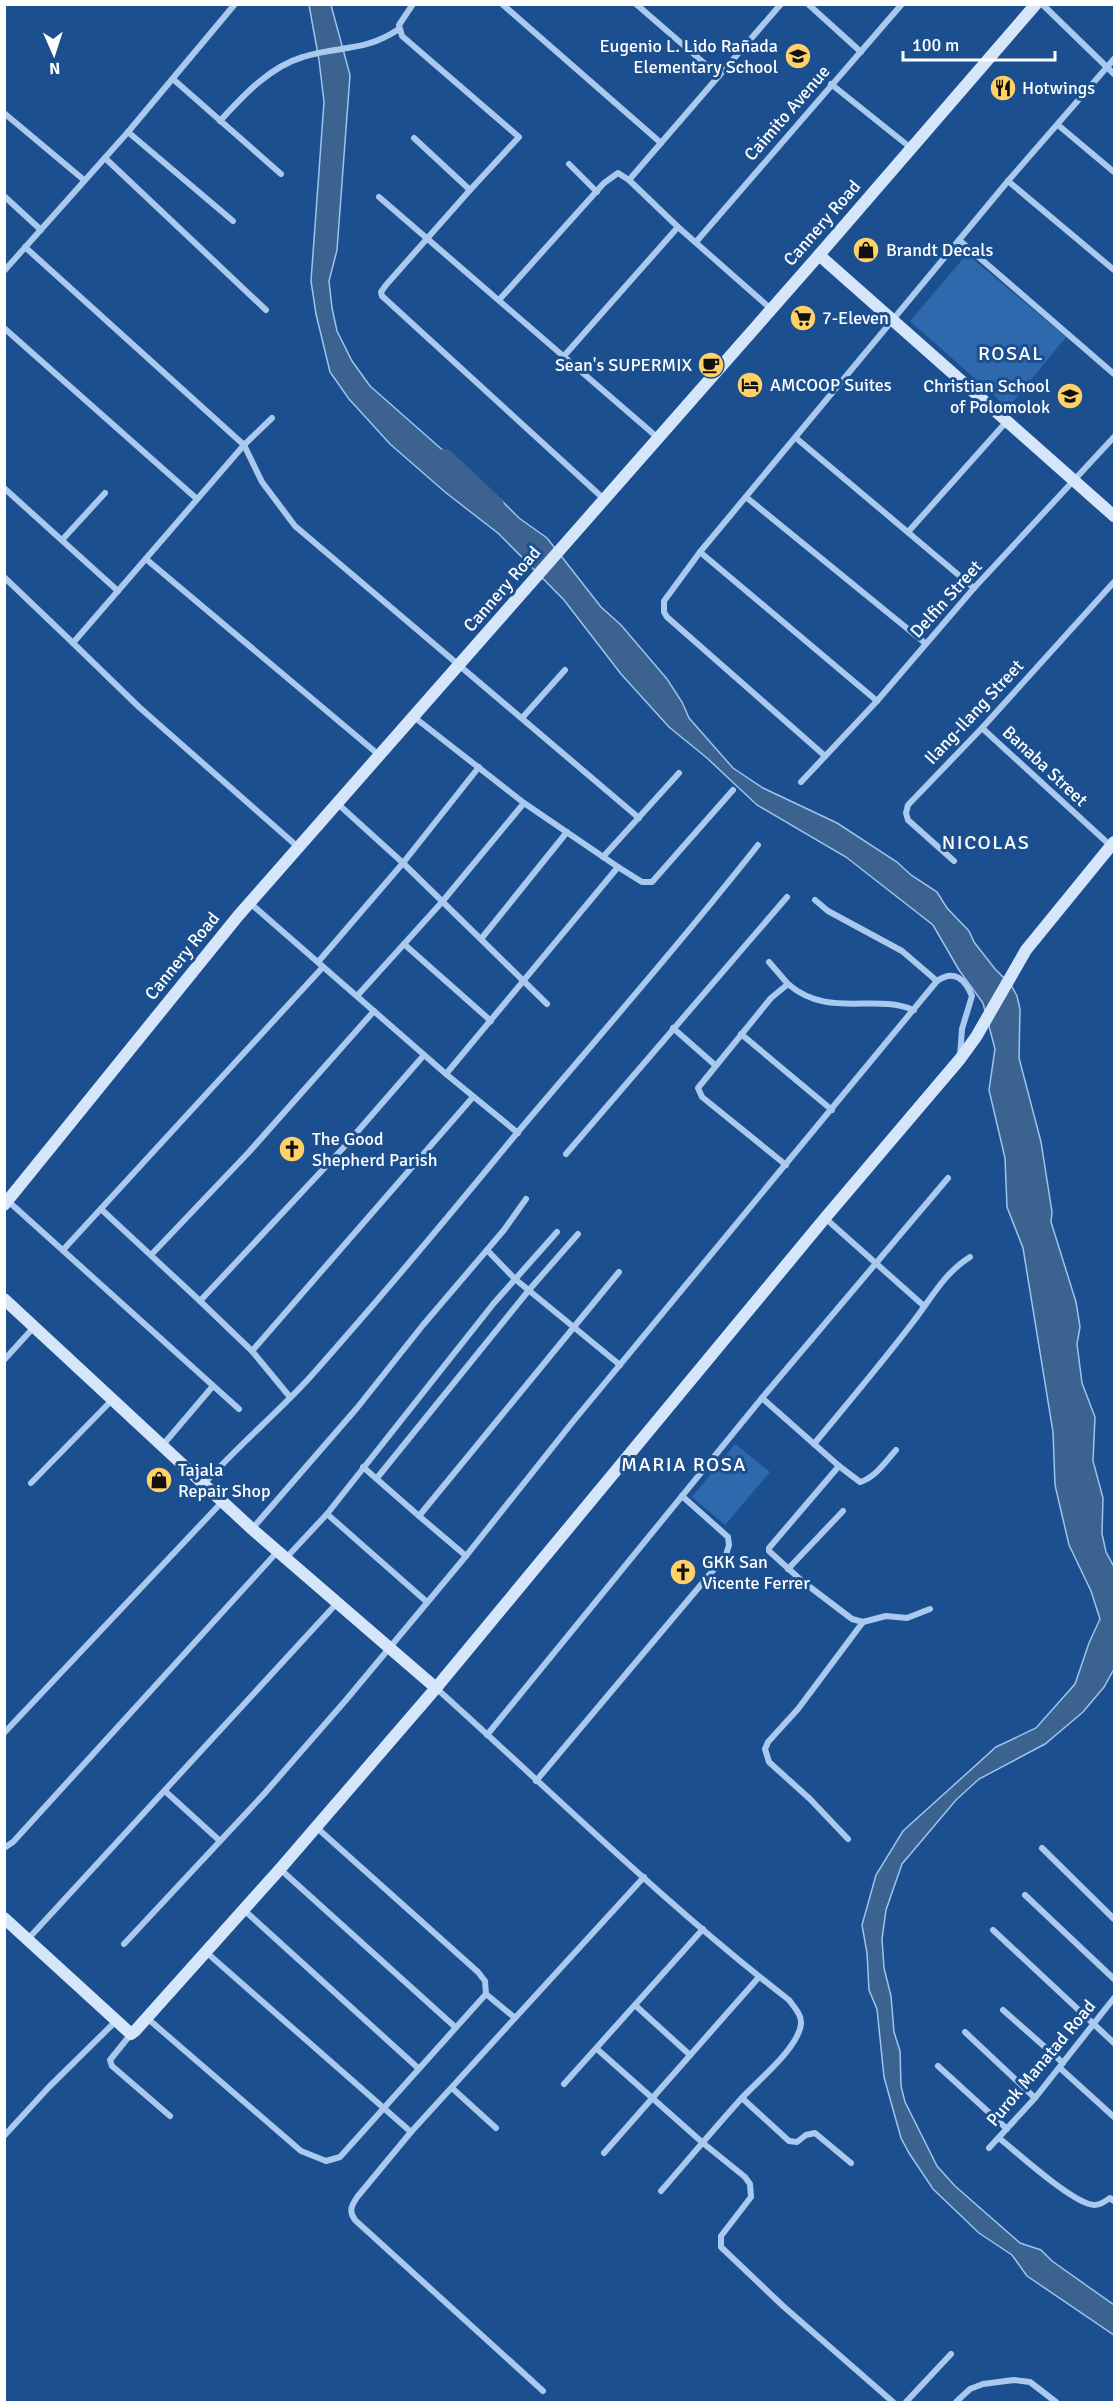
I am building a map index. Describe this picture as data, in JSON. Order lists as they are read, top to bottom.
{
  "streets": {
    "street": [
      "Caimito Avenue",
      "Cannery Road",
      "Delfin Street",
      "Ilang-Ilang Street",
      "Banaba Street",
      "Purok Manatad Road"
    ]
  },
  "crossings": [
    ["Ilang-Ilang Street", "Banaba Street"]
  ],
  "districts": ["ROSAL", "NICOLAS", "MARIA ROSA"],
  "places": {
    "school or university": ["Eugenio L. Lido Rañada Elementary School", "Christian School of Polomolok"],
    "restaurant": ["Hotwings"],
    "shop": ["Brandt Decals", "Tajala Repair Shop"],
    "supermarket": ["7-Eleven"],
    "cafe": ["Sean's SUPERMIX"],
    "hotel": ["AMCOOP Suites"],
    "church": ["The Good Shepherd Parish", "GKK San Vicente Ferrer"]
  },
  "scale_bar": "100 m",
  "north": "bottom"
}
